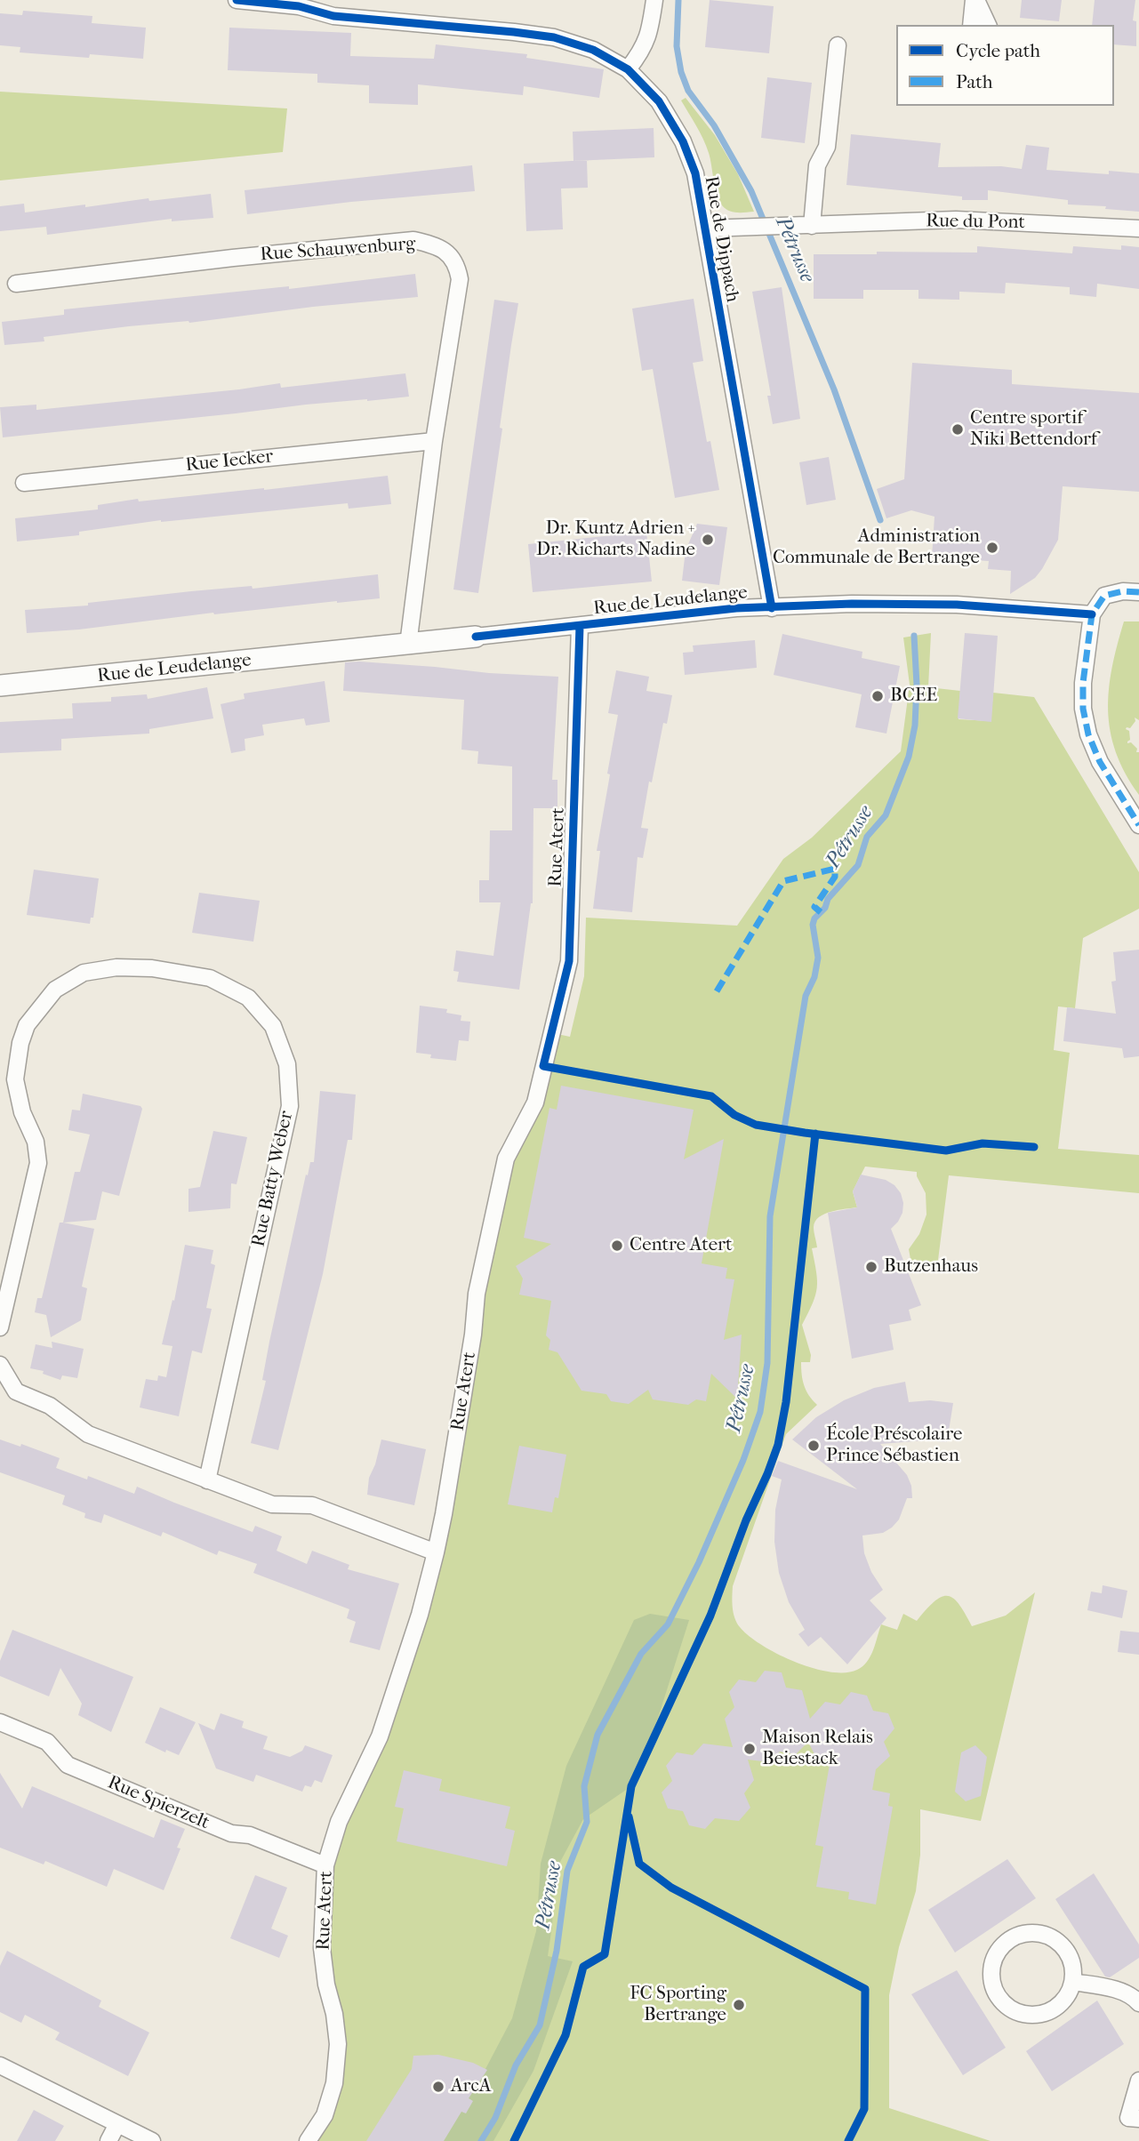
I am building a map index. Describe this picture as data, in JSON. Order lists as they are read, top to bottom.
{
  "streets": {
    "street": [
      "Rue du Pont",
      "Rue de Dippach",
      "Rue Schauwenburg",
      "Rue Iecker",
      "Rue de Leudelange",
      "Rue Atert",
      "Rue Batty Weber",
      "Rue Spierzelt"
    ]
  },
  "crossings": [
    ["Rue du Pont", "Rue de Dippach"],
    ["Rue de Dippach", "Rue de Leudelange"],
    ["Rue Schauwenburg", "Rue Iecker"],
    ["Rue Schauwenburg", "Rue de Leudelange"],
    ["Rue de Leudelange", "Rue Atert"],
    ["Rue Atert", "Rue Spierzelt"]
  ],
  "water": ["Pétrusse"],
  "places": [
    "Centre sportif Niki Bettendorf",
    "Dr. Kuntz Adrien + Dr. Richarts Nadine",
    "Administration Communale de Bertrange",
    "BCEE",
    "Centre Atert",
    "Butzenhaus",
    "École Préscolaire Prince Sébastien",
    "Maison Relais Beiestack",
    "FC Sporting Bertrange",
    "ArcA"
  ],
  "legend": ["Cycle path", "Path"]
}
